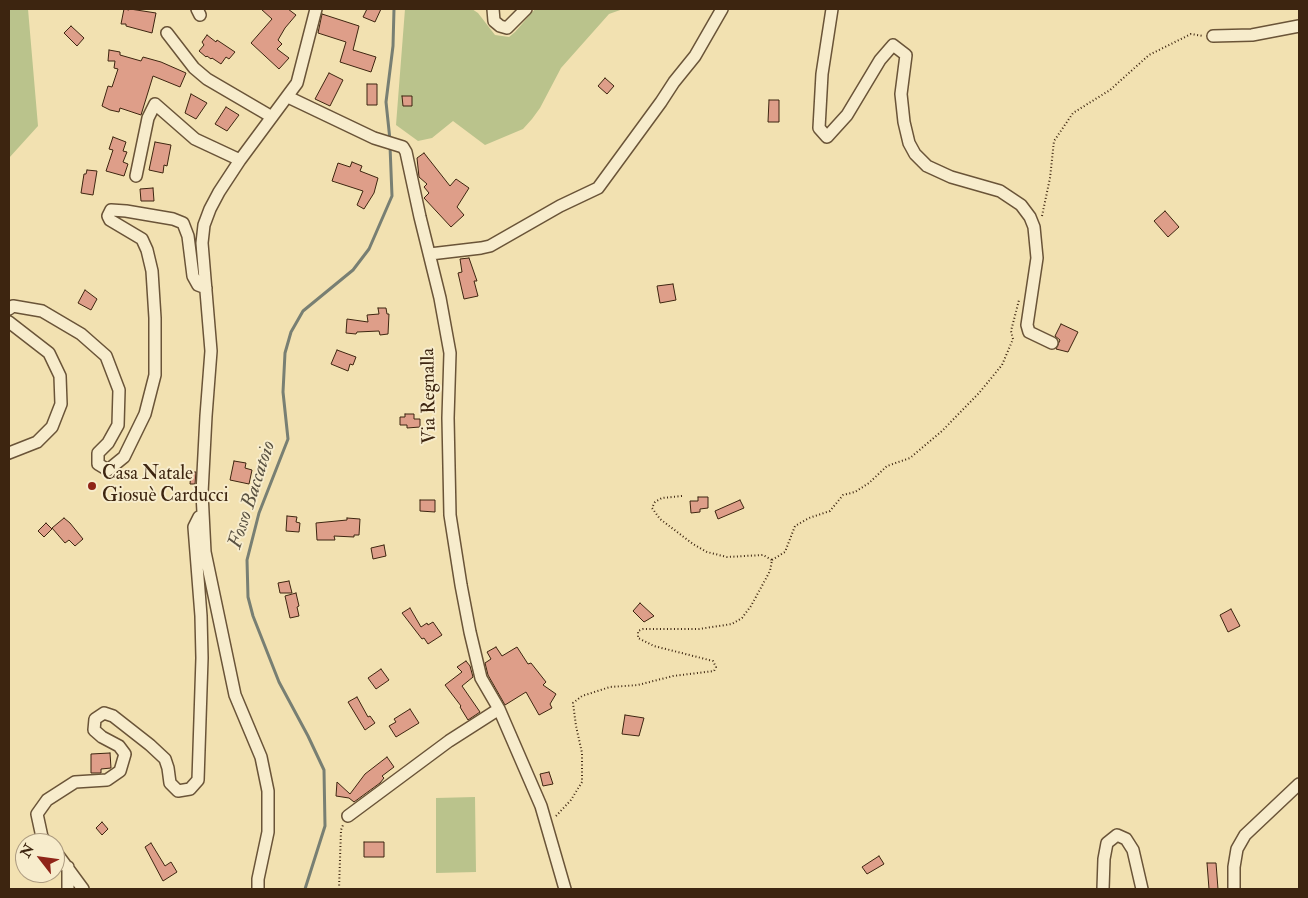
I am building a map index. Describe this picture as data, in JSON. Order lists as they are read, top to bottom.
{
  "streets": {
    "street": ["Via Regnalla"]
  },
  "water": ["Fosso Baccatoio"],
  "places": ["Casa Natale Giosuè Carducci"],
  "north": "top left"
}
